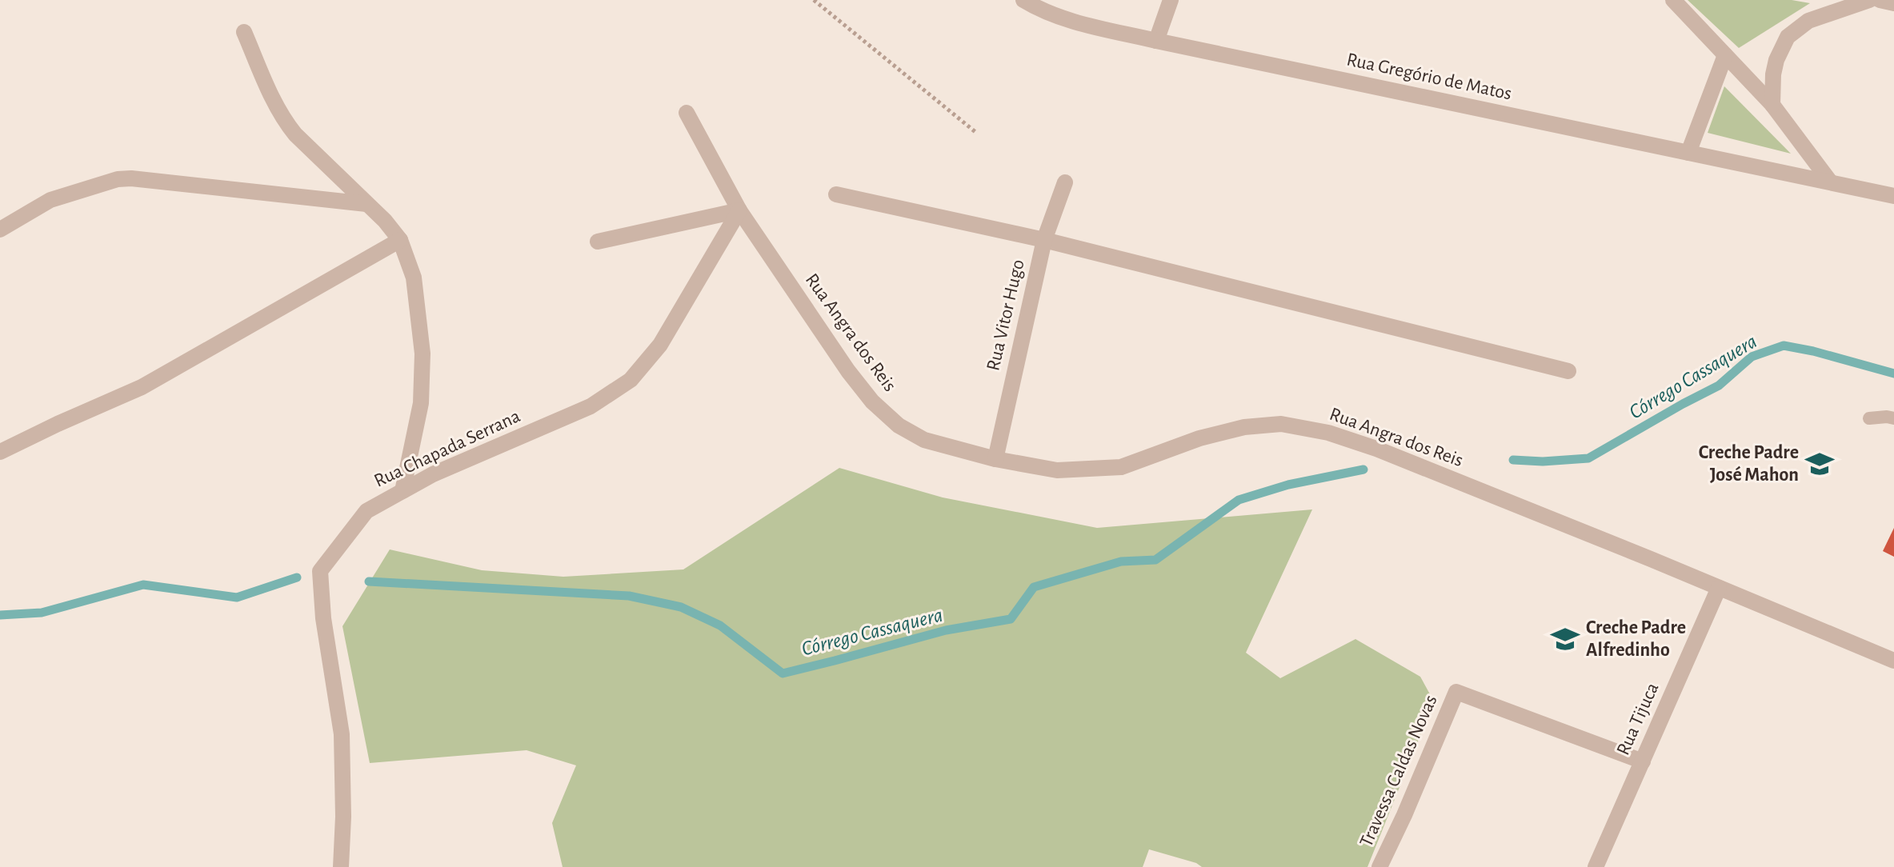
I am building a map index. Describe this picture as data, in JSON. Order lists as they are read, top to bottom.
{
  "streets": {
    "street": [
      "Rua Gregório de Matos",
      "Rua Vitor Hugo",
      "Rua Angra dos Reis",
      "Rua Chapada Serrana",
      "Rua Tijuca",
      "Travessa Caldas Novas"
    ]
  },
  "crossings": [
    ["Rua Vitor Hugo", "Rua Angra dos Reis"],
    ["Rua Angra dos Reis", "Rua Chapada Serrana"],
    ["Rua Angra dos Reis", "Rua Tijuca"],
    ["Rua Tijuca", "Travessa Caldas Novas"]
  ],
  "water": ["Córrego Cassaquera"],
  "places": {
    "school or university": ["Creche Padre José Mahon", "Creche Padre Alfredinho"]
  }
}
